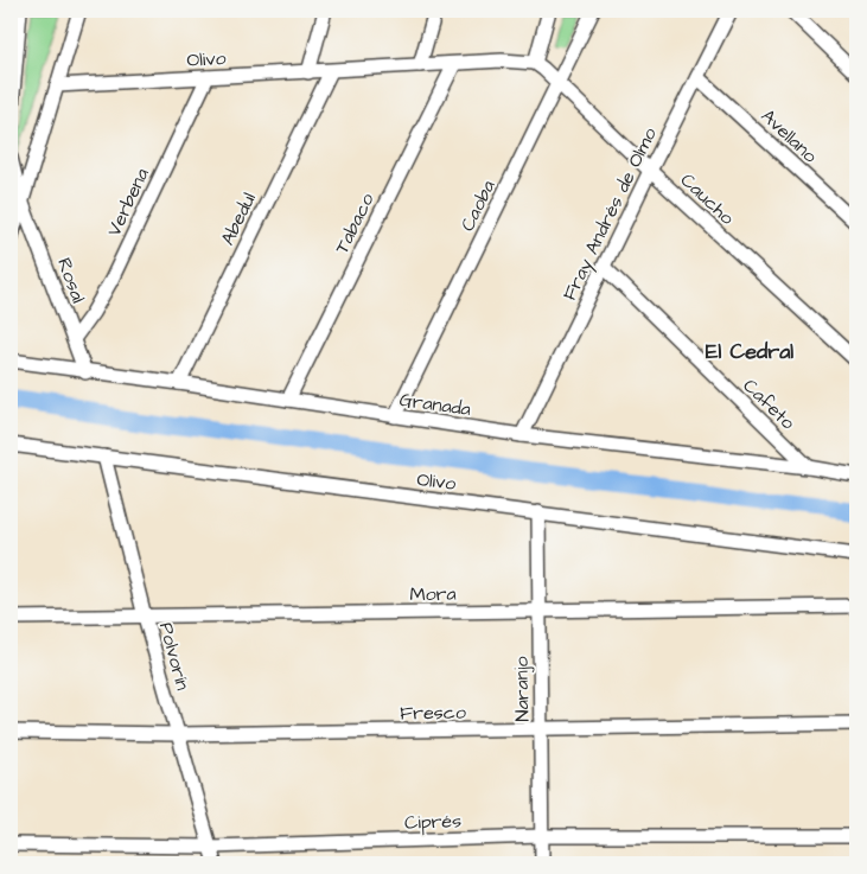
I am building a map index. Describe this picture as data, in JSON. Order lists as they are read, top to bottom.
{
  "streets": {
    "street": [
      "Olivo",
      "Avellano",
      "Caucho",
      "Verbena",
      "Caoba",
      "Fray Andrés de Olmo",
      "Abedul",
      "Tabaco",
      "Rosal",
      "Granada",
      "Cafeto",
      "Mora",
      "Polvorín",
      "Naranjo",
      "Fresco",
      "Ciprés"
    ]
  },
  "crossings": [
    ["Olivo", "Caucho"],
    ["Olivo", "Verbena"],
    ["Olivo", "Abedul"],
    ["Olivo", "Tabaco"],
    ["Olivo", "Polvorín"],
    ["Olivo", "Naranjo"],
    ["Avellano", "Fray Andrés de Olmo"],
    ["Caucho", "Caoba"],
    ["Caucho", "Fray Andrés de Olmo"],
    ["Verbena", "Rosal"],
    ["Caoba", "Granada"],
    ["Fray Andrés de Olmo", "Granada"],
    ["Fray Andrés de Olmo", "Cafeto"],
    ["Abedul", "Granada"],
    ["Tabaco", "Granada"],
    ["Rosal", "Granada"],
    ["Granada", "Cafeto"],
    ["Mora", "Polvorín"],
    ["Mora", "Naranjo"],
    ["Polvorín", "Fresco"],
    ["Polvorín", "Ciprés"],
    ["Naranjo", "Fresco"],
    ["Naranjo", "Ciprés"]
  ],
  "districts": ["El Cedral"]
}
